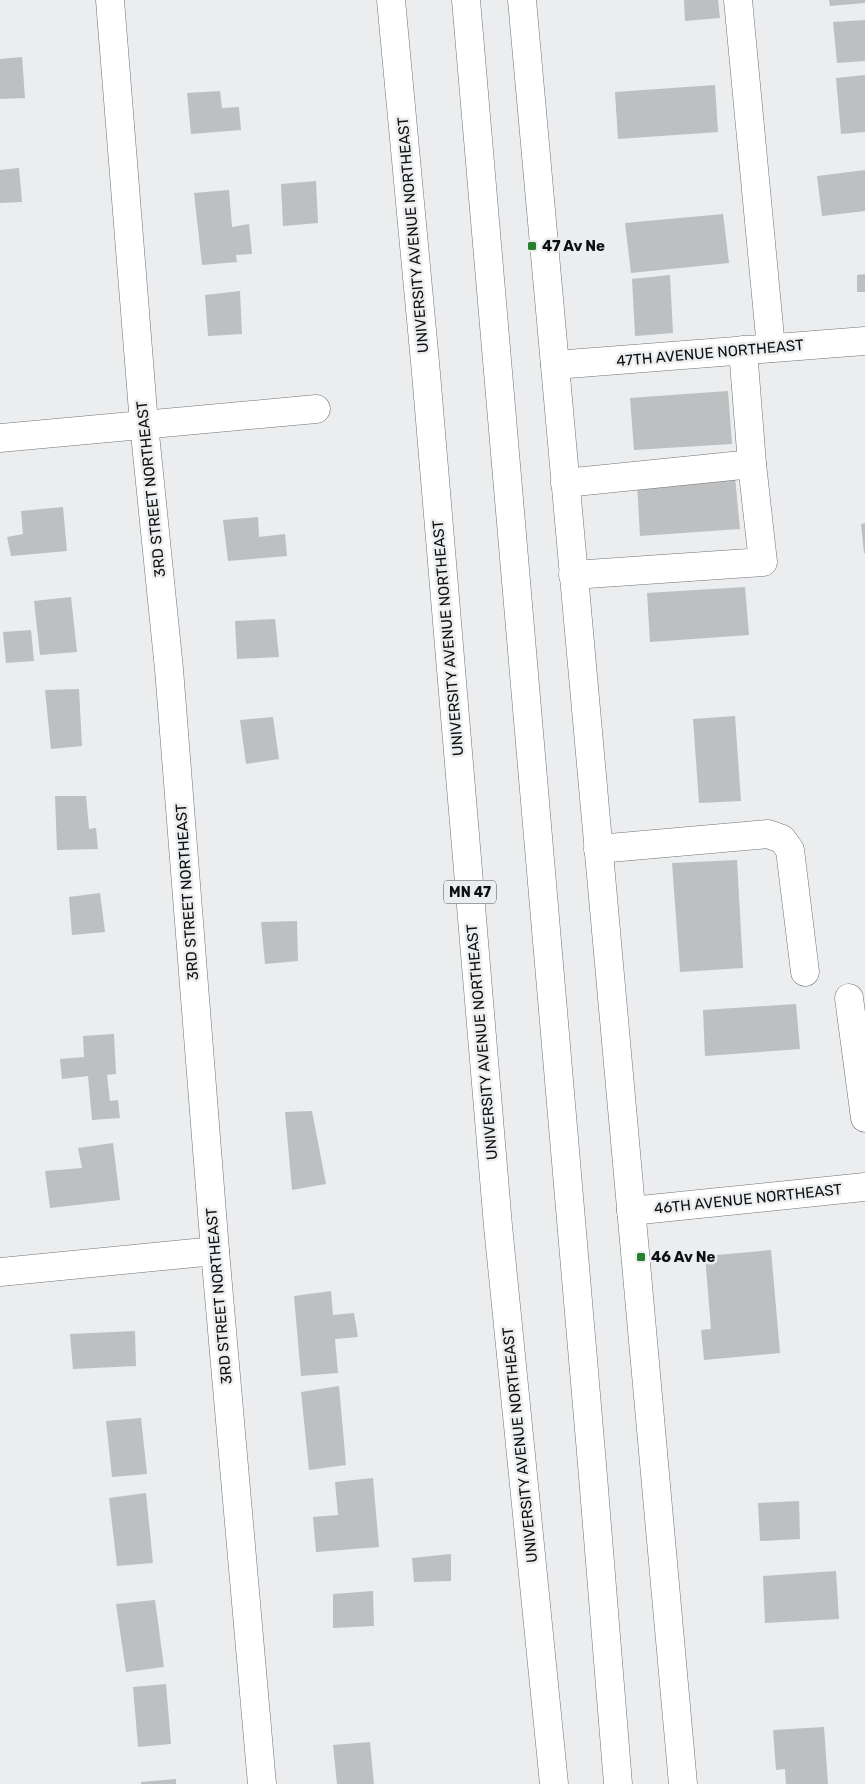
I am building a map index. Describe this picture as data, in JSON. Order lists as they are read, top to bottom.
{
  "streets": {
    "street": [
      "UNIVERSITY AVENUE NORTHEAST",
      "47TH AVENUE NORTHEAST",
      "3RD STREET NORTHEAST",
      "MN 47",
      "46TH AVENUE NORTHEAST"
    ]
  },
  "places": {
    "transit": ["47 Av Ne", "46 Av Ne"]
  }
}
